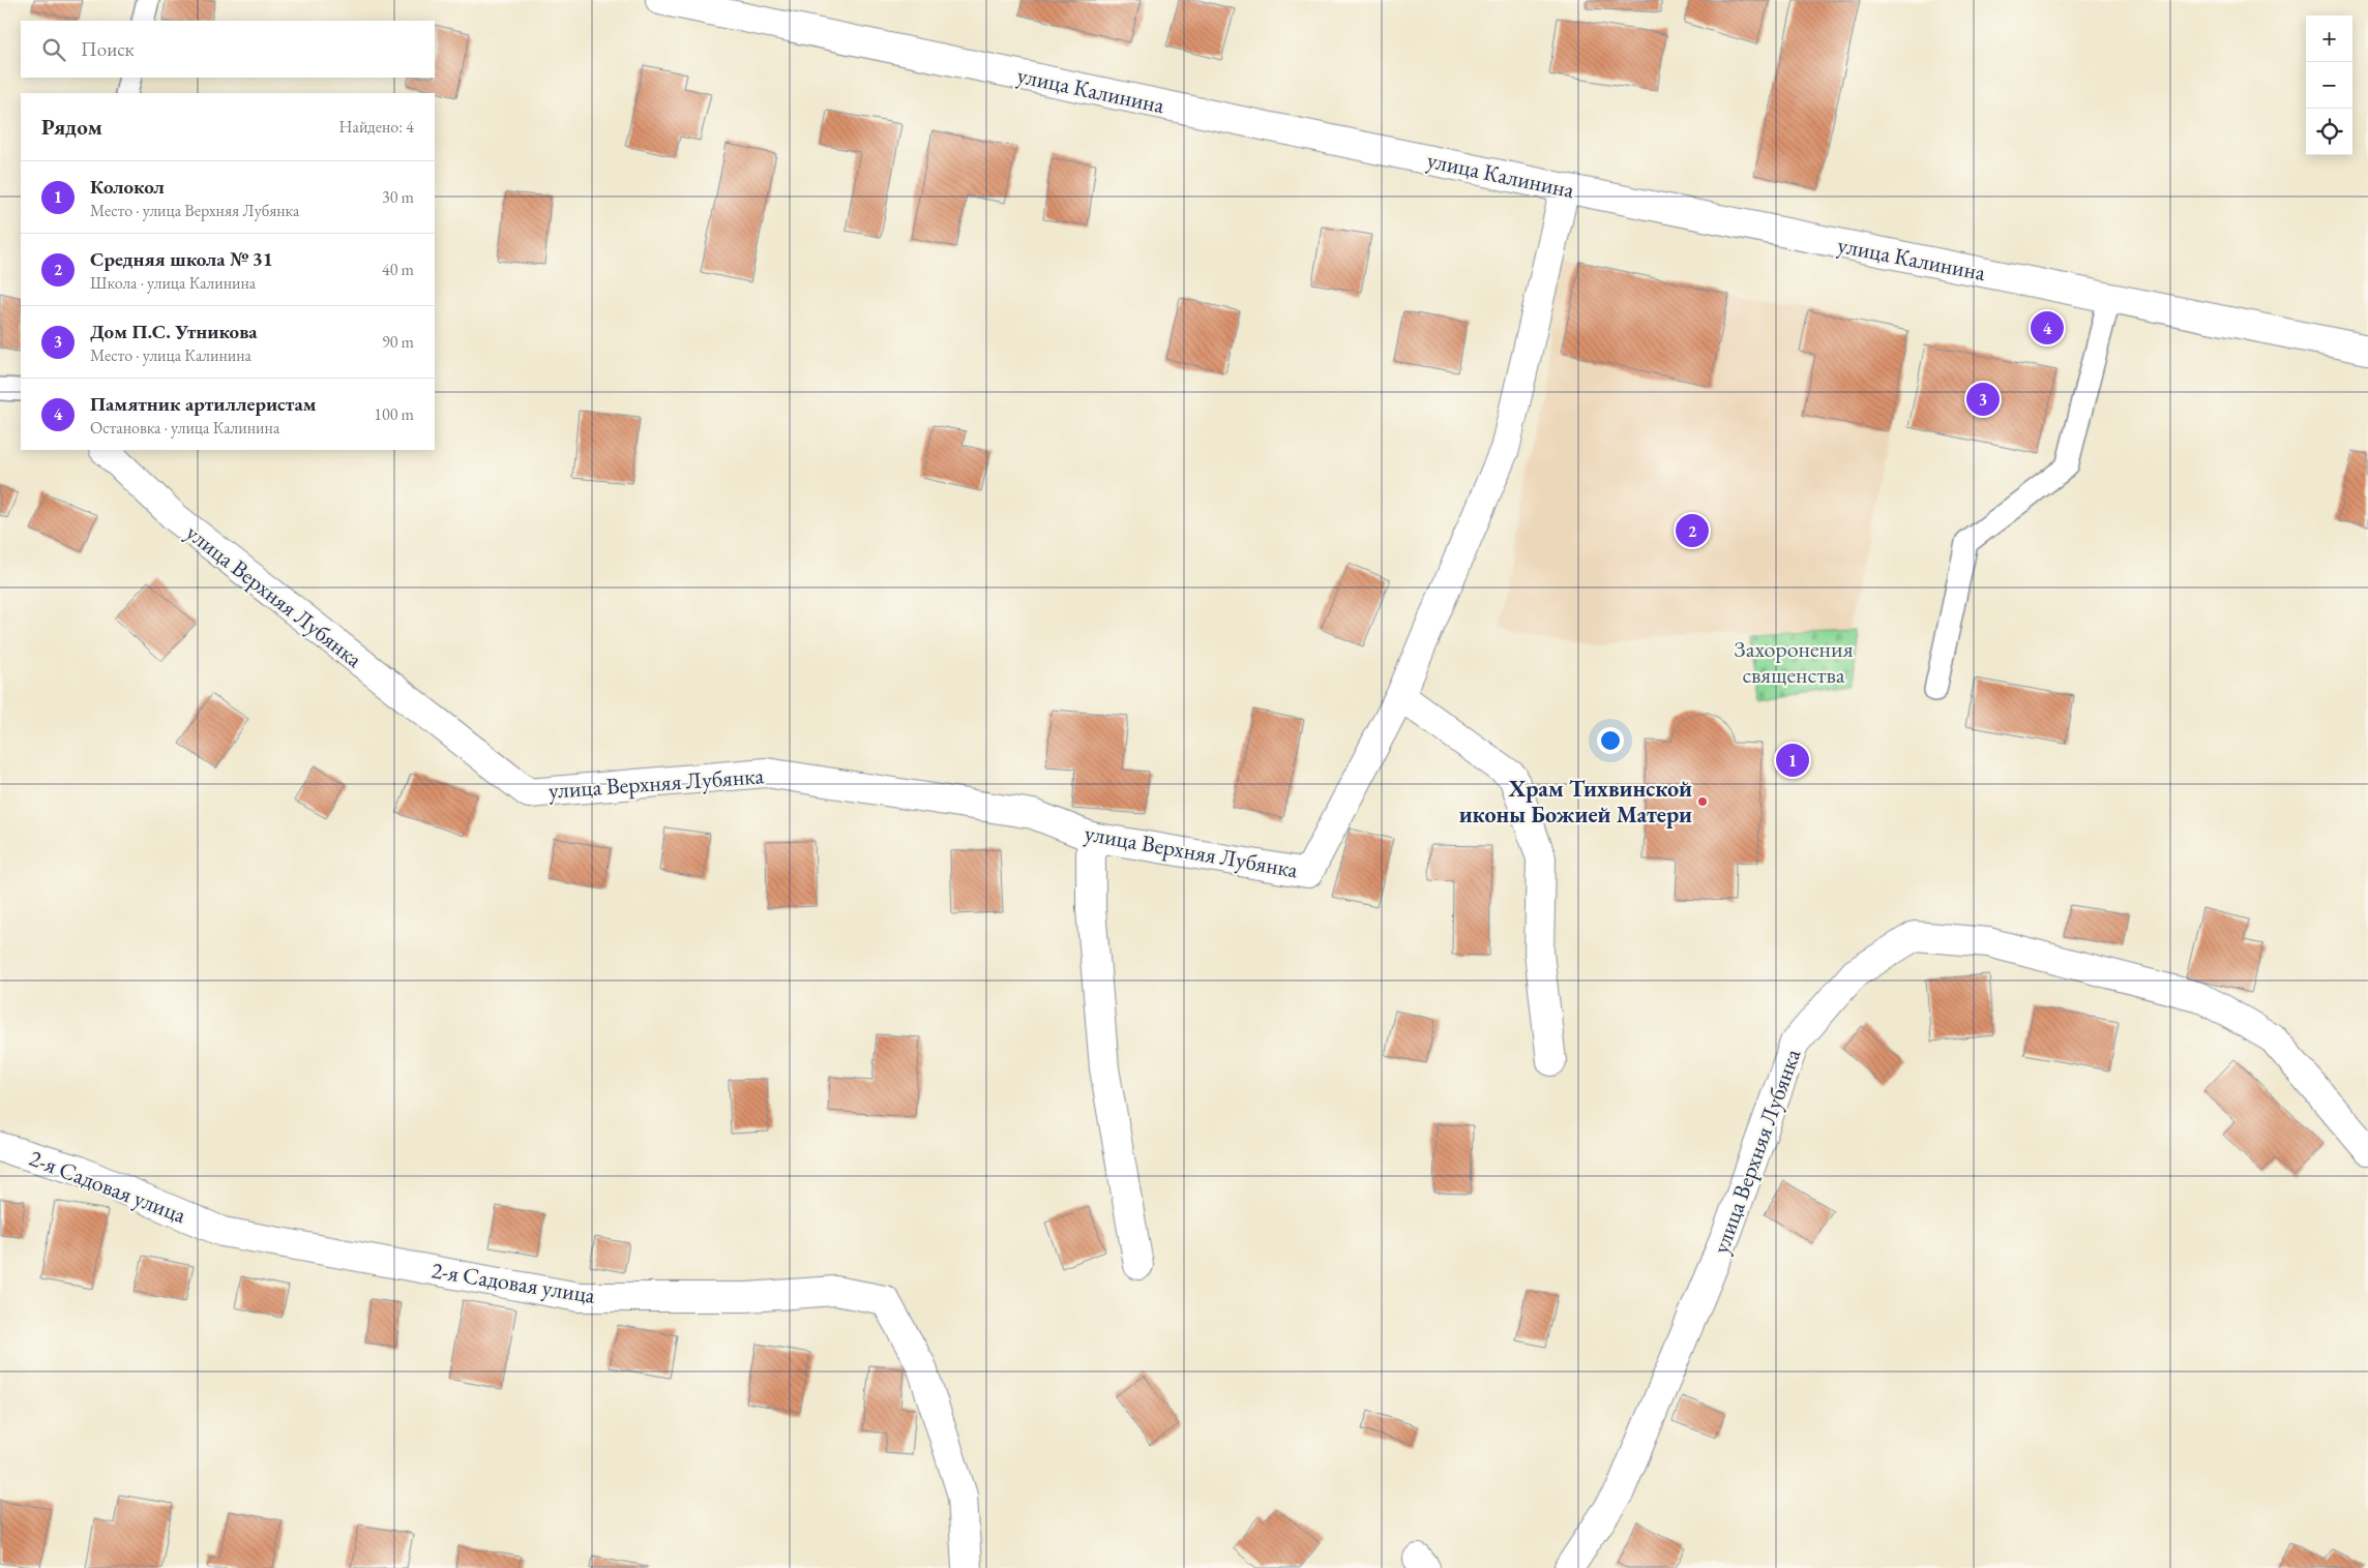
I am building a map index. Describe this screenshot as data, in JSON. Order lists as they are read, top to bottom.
{
  "streets": {
    "street": ["улица Калинина", "улица Верхняя Лубянка", "2-я Садовая улица"]
  },
  "parks": ["Захоронения священства"],
  "places": ["Храм Тихвинской иконы Божией Матери"],
  "page": {
    "map_buttons": ["+", "−"],
    "search": "Поиск",
    "heading": ["Рядом", "Найдено: 4"],
    "list": [
      {
        "mark": "1",
        "name": "Колокол",
        "note": "Место · улица Верхняя Лубянка",
        "value": "30 m"
      },
      {
        "mark": "2",
        "name": "Средняя школа № 31",
        "note": "Школа · улица Калинина",
        "value": "40 m"
      },
      {
        "mark": "3",
        "name": "Дом П.С. Утникова",
        "note": "Место · улица Калинина",
        "value": "90 m"
      },
      {
        "mark": "4",
        "name": "Памятник артиллеристам",
        "note": "Остановка · улица Калинина",
        "value": "100 m"
      }
    ],
    "pins": [
      "4",
      "3",
      "2",
      "1"
    ]
  }
}
